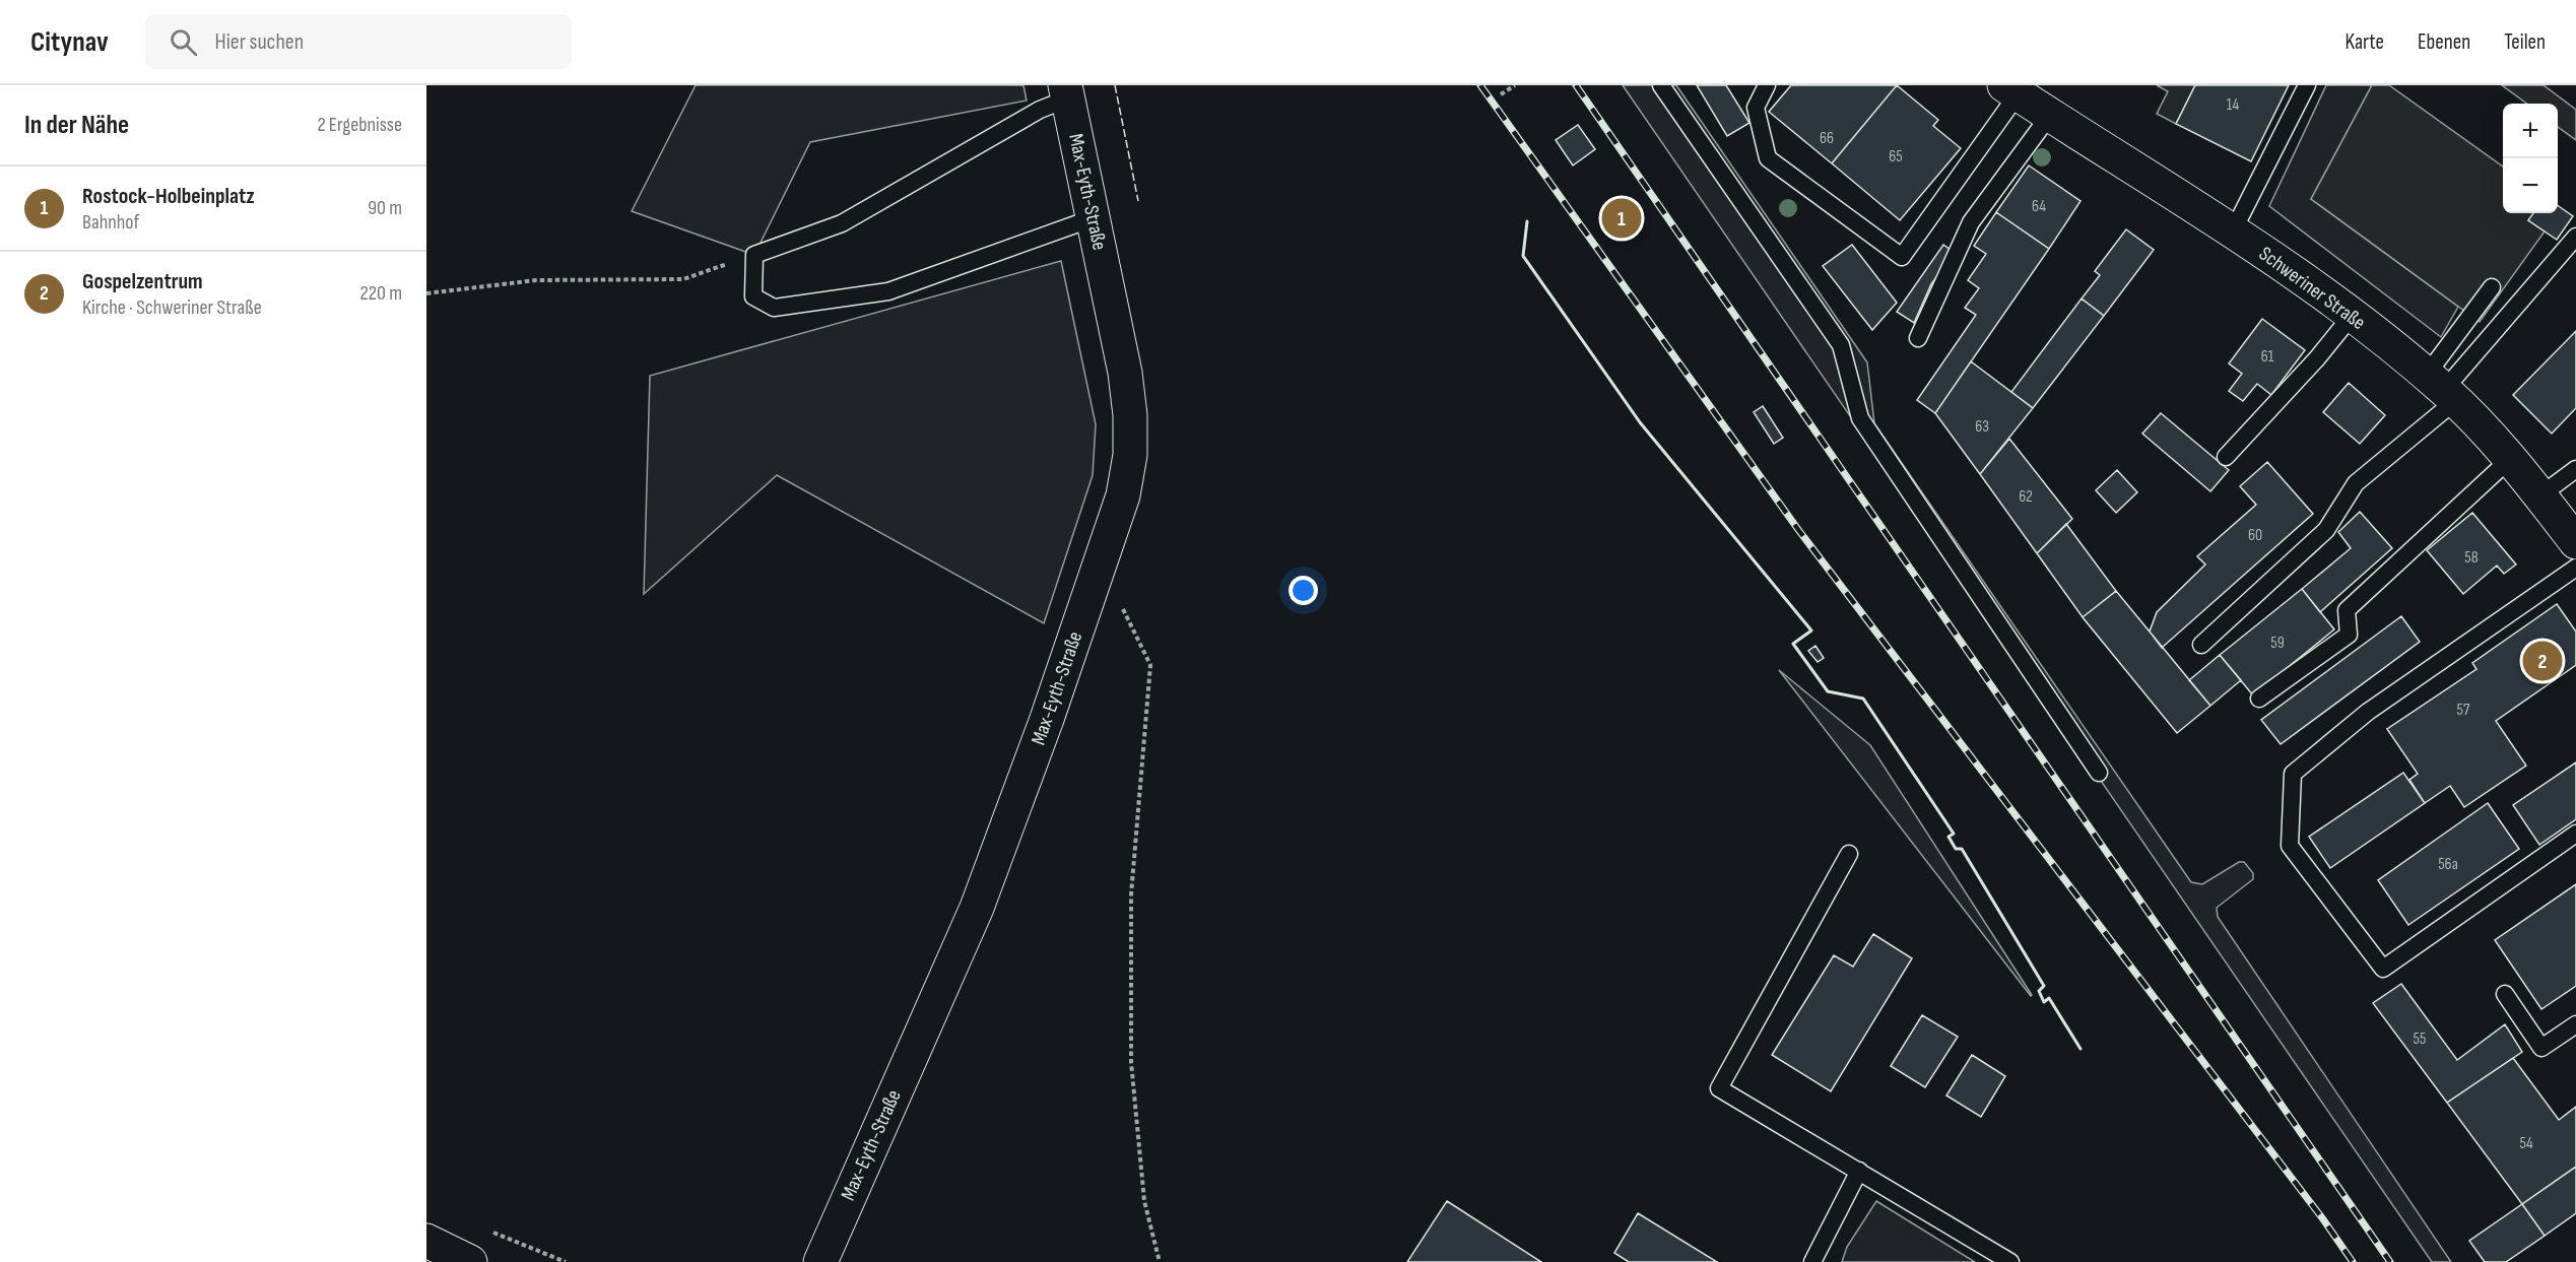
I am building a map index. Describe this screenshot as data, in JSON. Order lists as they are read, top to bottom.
{
  "streets": {
    "street": ["Max-Eyth-Straße", "Schweriner Straße"]
  },
  "house_numbers": [
    "14",
    "66",
    "65",
    "64",
    "61",
    "63",
    "62",
    "60",
    "58",
    "59",
    "57",
    "56a",
    "55",
    "54"
  ],
  "page": {
    "header": "Citynav",
    "search": "Hier suchen",
    "nav": ["Karte", "Ebenen", "Teilen"],
    "heading": ["In der Nähe", "2 Ergebnisse"],
    "map_buttons": ["+", "−"],
    "list": [
      {
        "mark": "1",
        "name": "Rostock-Holbeinplatz",
        "note": "Bahnhof",
        "value": "90 m"
      },
      {
        "mark": "2",
        "name": "Gospelzentrum",
        "note": "Kirche · Schweriner Straße",
        "value": "220 m"
      }
    ],
    "pins": ["1", "2"]
  }
}
